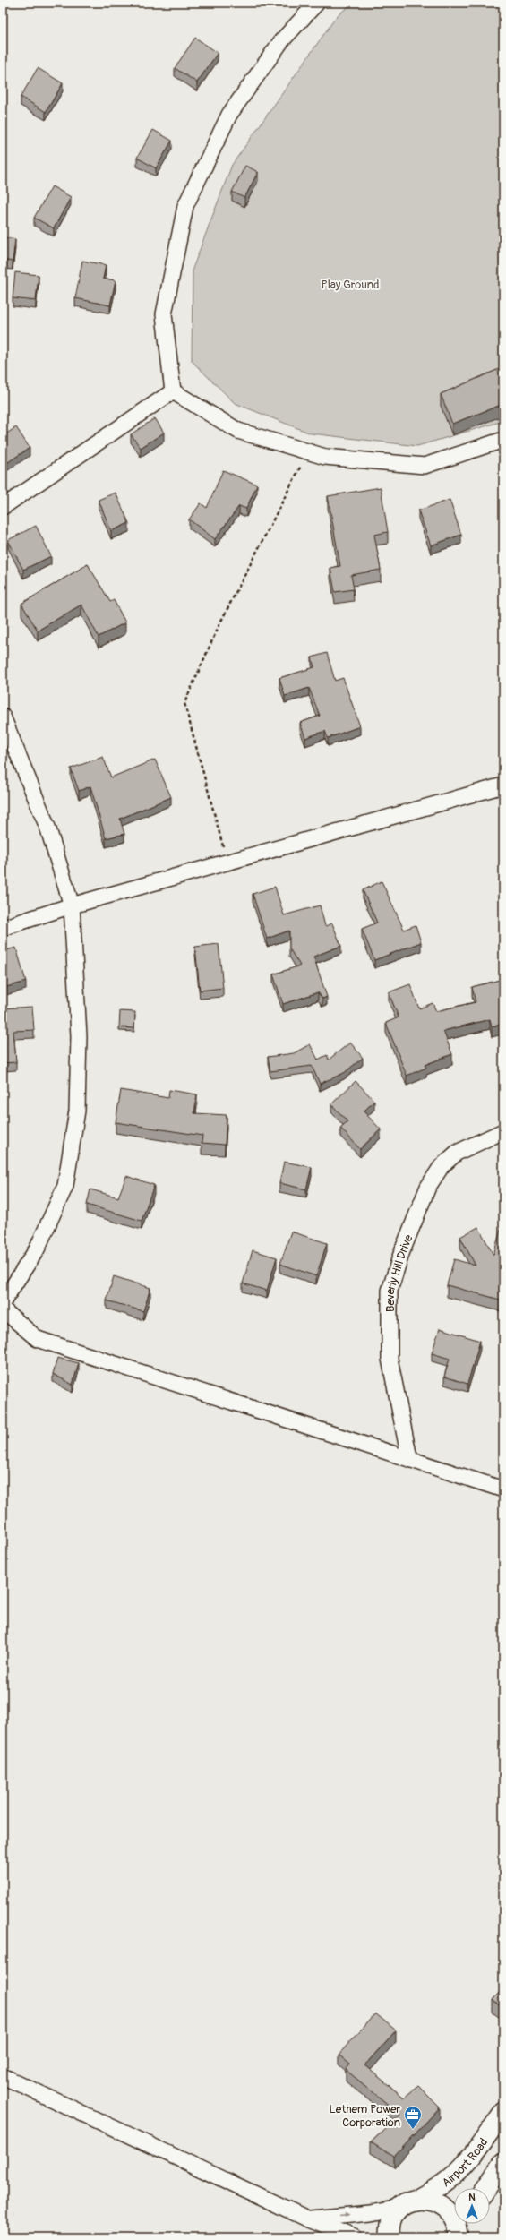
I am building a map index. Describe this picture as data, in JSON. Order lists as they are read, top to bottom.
{
  "streets": {
    "street": ["Beverly Hill Drive", "Airport Road"]
  },
  "parks": ["Play Ground"],
  "places": {
    "office": ["Lethem Power Corporation"]
  },
  "north": "top"
}
